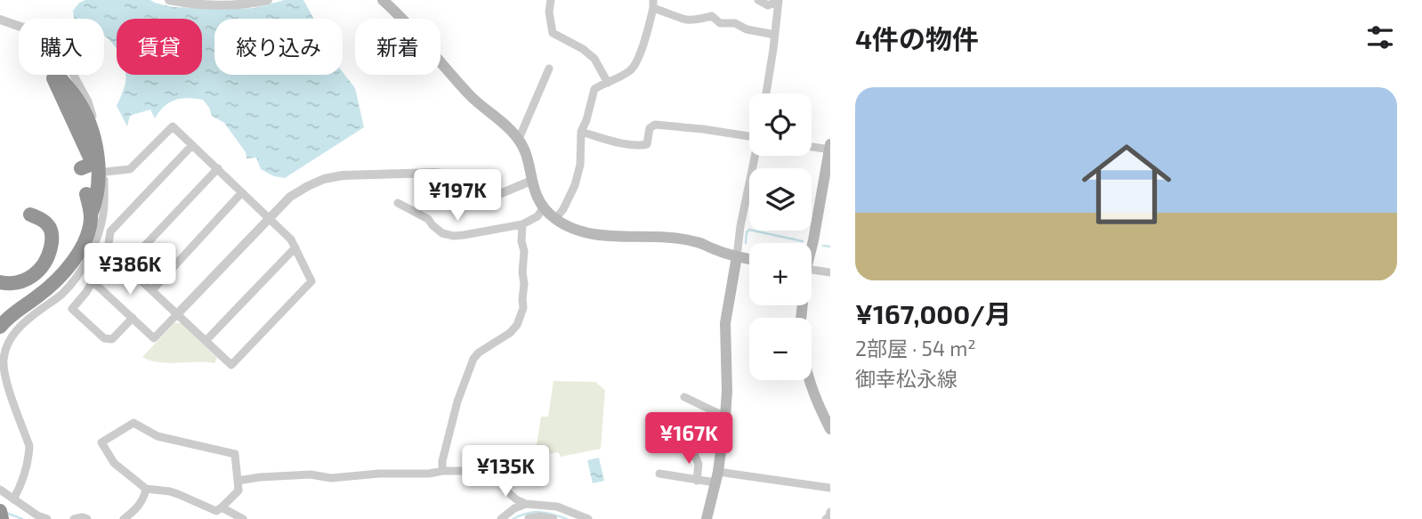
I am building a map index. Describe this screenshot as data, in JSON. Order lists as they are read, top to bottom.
{
  "page": {
    "heading": "4件の物件",
    "chip": [
      "購入",
      "賃貸",
      "絞り込み",
      "新着"
    ],
    "list": [
      {
        "name": "¥167,000/月",
        "note": "2部屋 · 54 m² · 御幸松永線"
      }
    ],
    "map_buttons": ["+", "−"],
    "price": [
      "¥197K",
      "¥386K",
      "¥167K",
      "¥135K"
    ]
  }
}
